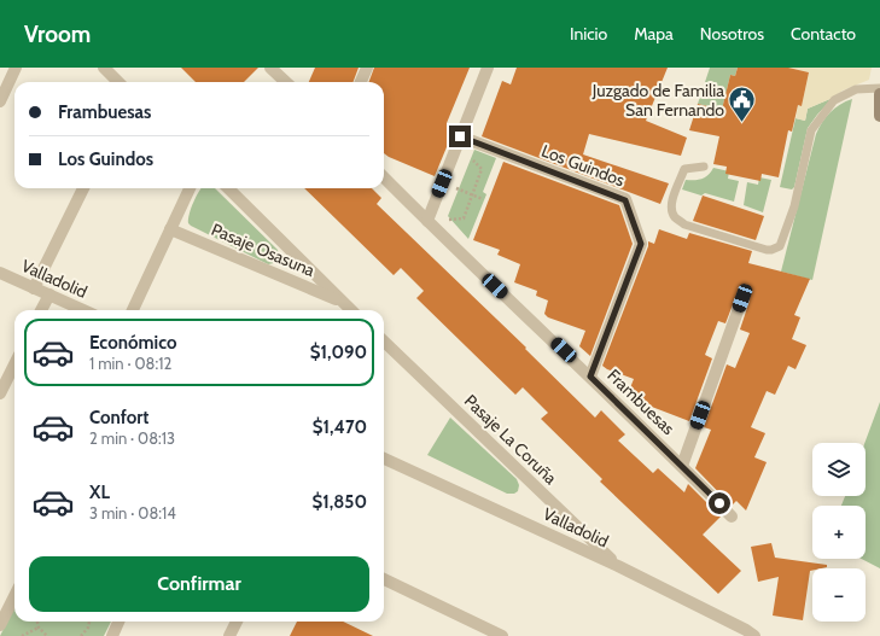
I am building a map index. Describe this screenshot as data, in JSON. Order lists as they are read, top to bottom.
{
  "streets": {
    "street": [
      "Los Guindos",
      "Pasaje Osasuna",
      "Valladolid",
      "Frambuesas",
      "Pasaje La Coruña"
    ]
  },
  "crossings": [
    ["Los Guindos", "Frambuesas"],
    ["Valladolid", "Pasaje La Coruña"]
  ],
  "places": {
    "public building": ["Juzgado de Familia San Fernando"]
  },
  "page": {
    "header": "Vroom",
    "nav": [
      "Inicio",
      "Mapa",
      "Nosotros",
      "Contacto"
    ],
    "banner": ["Frambuesas", "Los Guindos"],
    "list": [
      {
        "name": "Económico",
        "note": "1 min · 08:12",
        "value": "$1,090"
      },
      {
        "name": "Confort",
        "note": "2 min · 08:13",
        "value": "$1,470"
      },
      {
        "name": "XL",
        "note": "3 min · 08:14",
        "value": "$1,850"
      }
    ],
    "map_buttons": ["+", "−"],
    "buttons": "Confirmar"
  }
}
